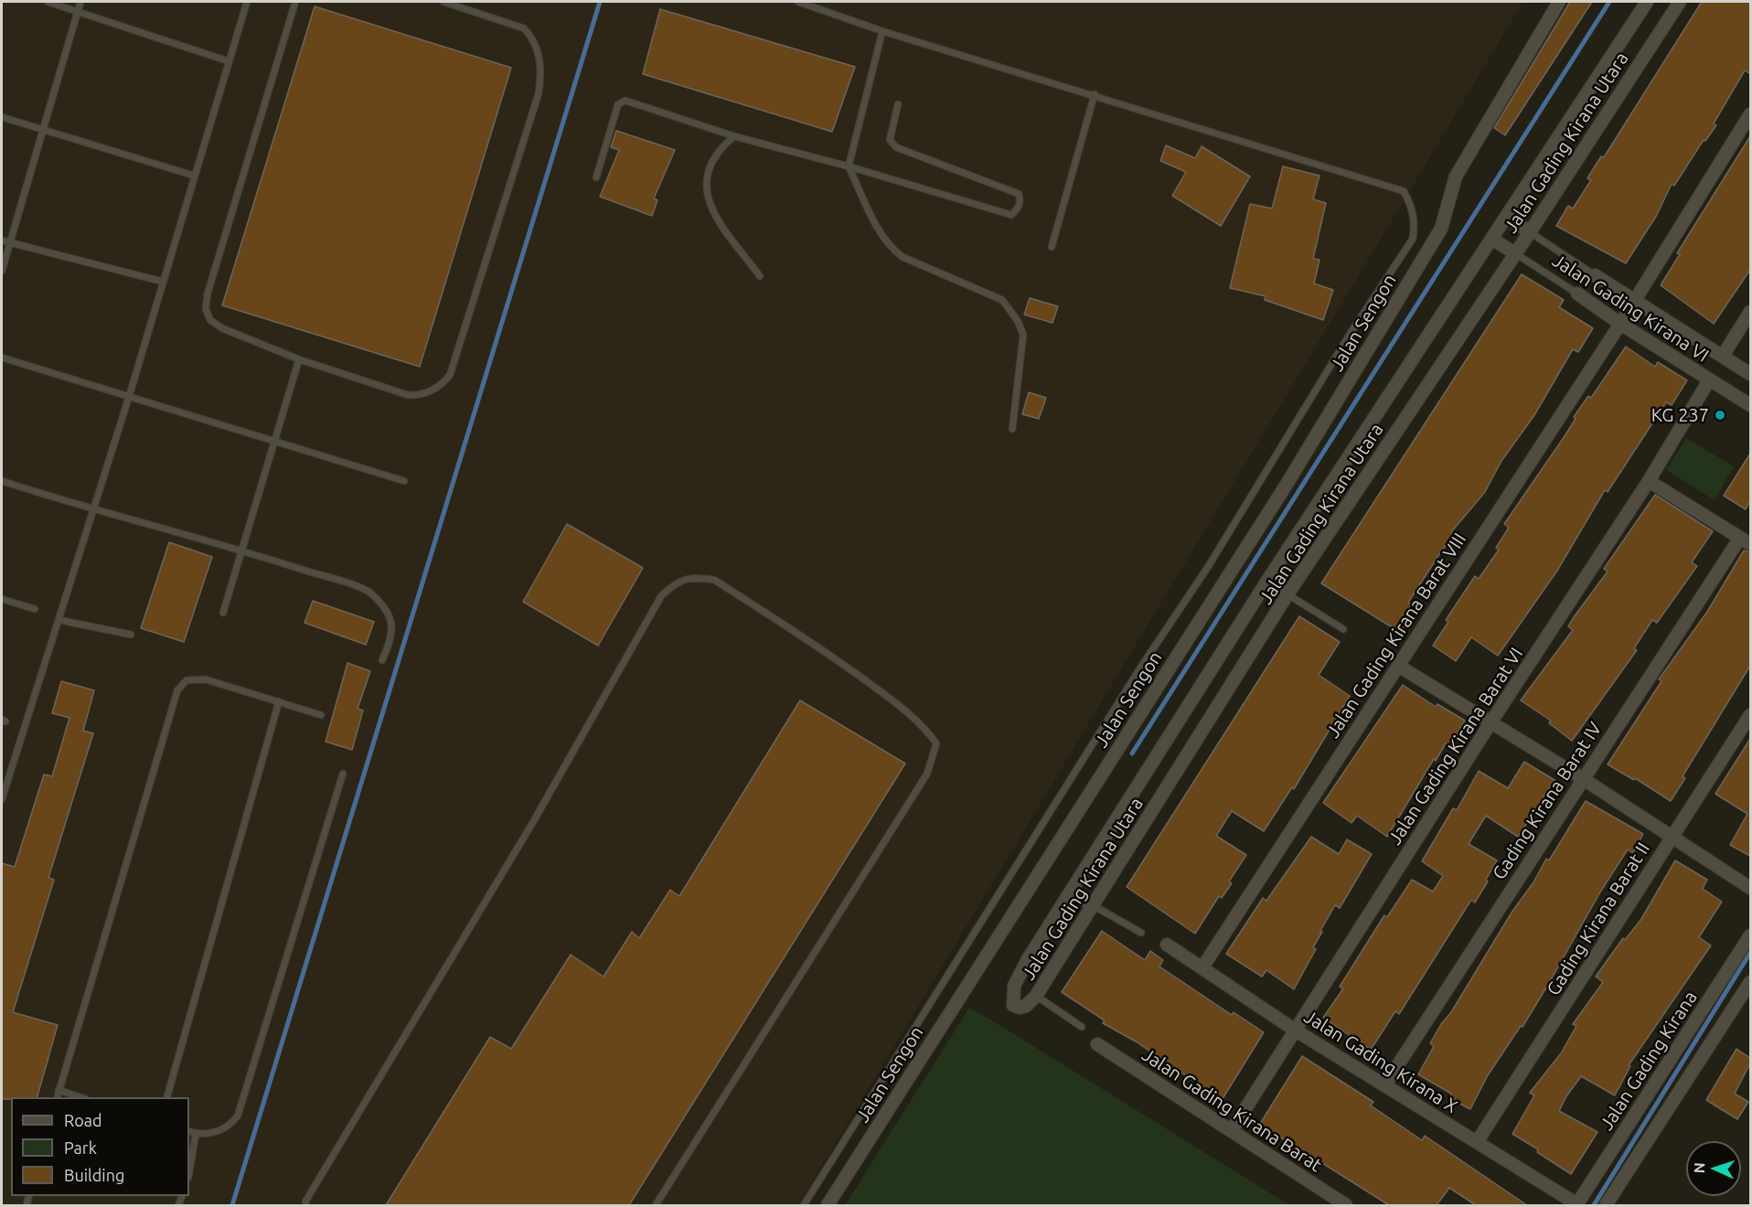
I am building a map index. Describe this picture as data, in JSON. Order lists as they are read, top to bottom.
{
  "streets": {
    "street": [
      "Jalan Gading Kirana Utara",
      "Jalan Gading Kirana VI",
      "Jalan Sengon",
      "Jalan Gading Kirana Barat VIII",
      "Jalan Gading Kirana Barat VI",
      "Gading Kirana Barat IV",
      "Gading Kirana Barat II",
      "Jalan Gading Kirana",
      "Jalan Gading Kirana X",
      "Jalan Gading Kirana Barat"
    ]
  },
  "crossings": [
    ["Jalan Gading Kirana Utara", "Jalan Gading Kirana VI"],
    ["Jalan Gading Kirana VI", "Jalan Gading Kirana Barat VIII"],
    ["Jalan Gading Kirana VI", "Jalan Gading Kirana Barat VI"],
    ["Jalan Gading Kirana Barat VIII", "Jalan Gading Kirana X"],
    ["Jalan Gading Kirana Barat VI", "Jalan Gading Kirana X"],
    ["Jalan Gading Kirana Barat VI", "Jalan Gading Kirana Barat"],
    ["Gading Kirana Barat IV", "Jalan Gading Kirana X"],
    ["Gading Kirana Barat II", "Jalan Gading Kirana X"],
    ["Jalan Gading Kirana", "Jalan Gading Kirana X"]
  ],
  "places": ["KG 237"],
  "legend": ["Road", "Park", "Building"],
  "north": "left"
}
